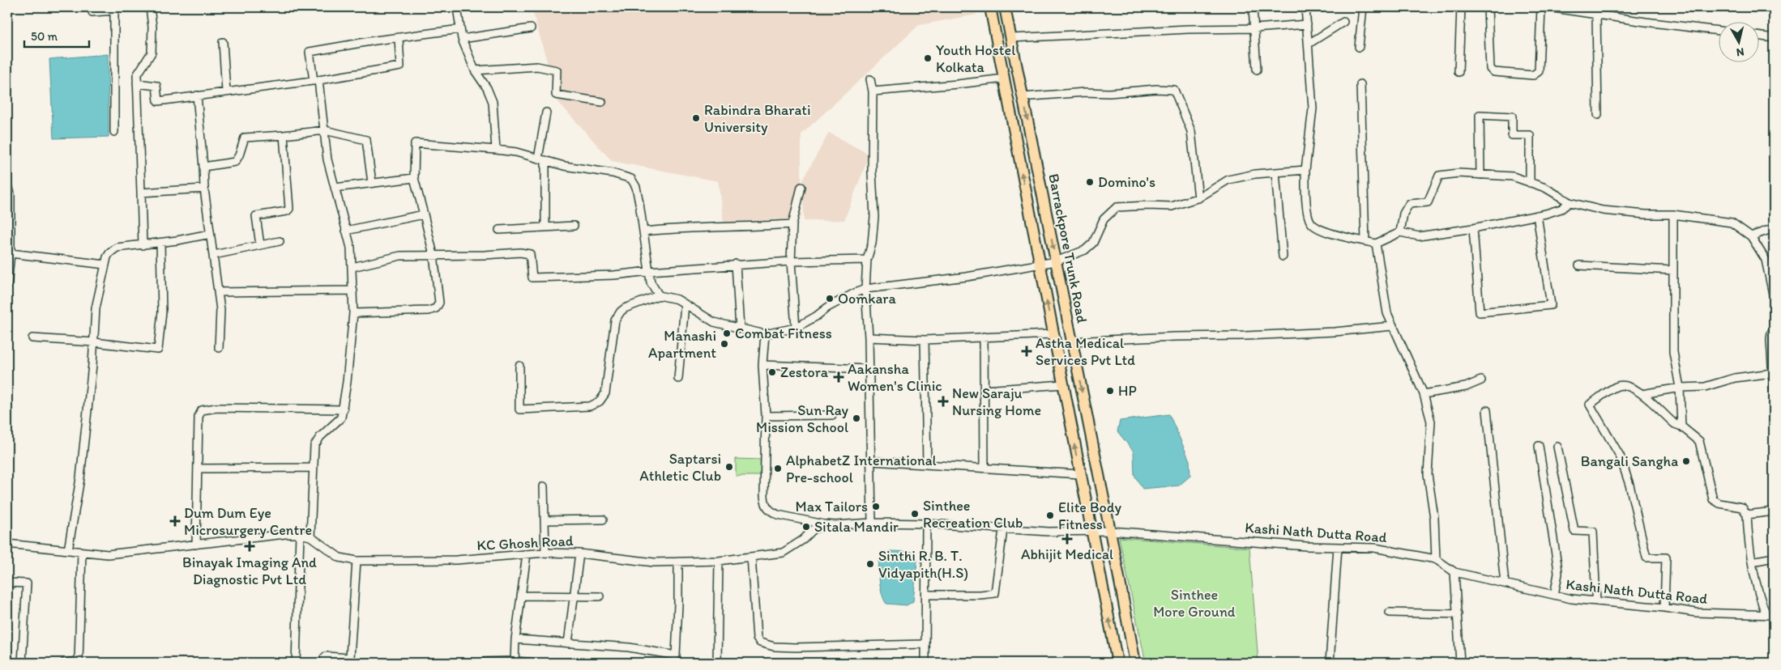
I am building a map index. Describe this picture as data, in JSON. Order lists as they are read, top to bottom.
{
  "streets": {
    "main road": ["Barrackpore Trunk Road"],
    "street": ["Kashi Nath Dutta Road", "KC Ghosh Road"]
  },
  "crossings": [
    ["Barrackpore Trunk Road", "Kashi Nath Dutta Road"]
  ],
  "parks": ["Sinthee More Ground"],
  "places": {
    "other": [
      "Youth Hostel Kolkata",
      "Rabindra Bharati University",
      "Domino's",
      "Oomkara",
      "Combat Fitness",
      "Manashi Apartment",
      "Zestora",
      "HP",
      "Sun Ray Mission School",
      "Bangali Sangha",
      "Saptarsi Athletic Club",
      "AlphabetZ International Pre-school",
      "Max Tailors",
      "Sinthee Recreation Club",
      "Elite Body Fitness",
      "Sitala Mandir",
      "Sinthi R. B. T. Vidyapith(H.S)"
    ],
    "health": [
      "Astha Medical Services Pvt Ltd",
      "Aakansha Women's Clinic",
      "New Saraju Nursing Home",
      "Dum Dum Eye Microsurgery Centre",
      "Abhijit Medical",
      "Binayak Imaging And Diagnostic Pvt Ltd"
    ]
  },
  "scale_bar": "50 m",
  "north": "bottom"
}
